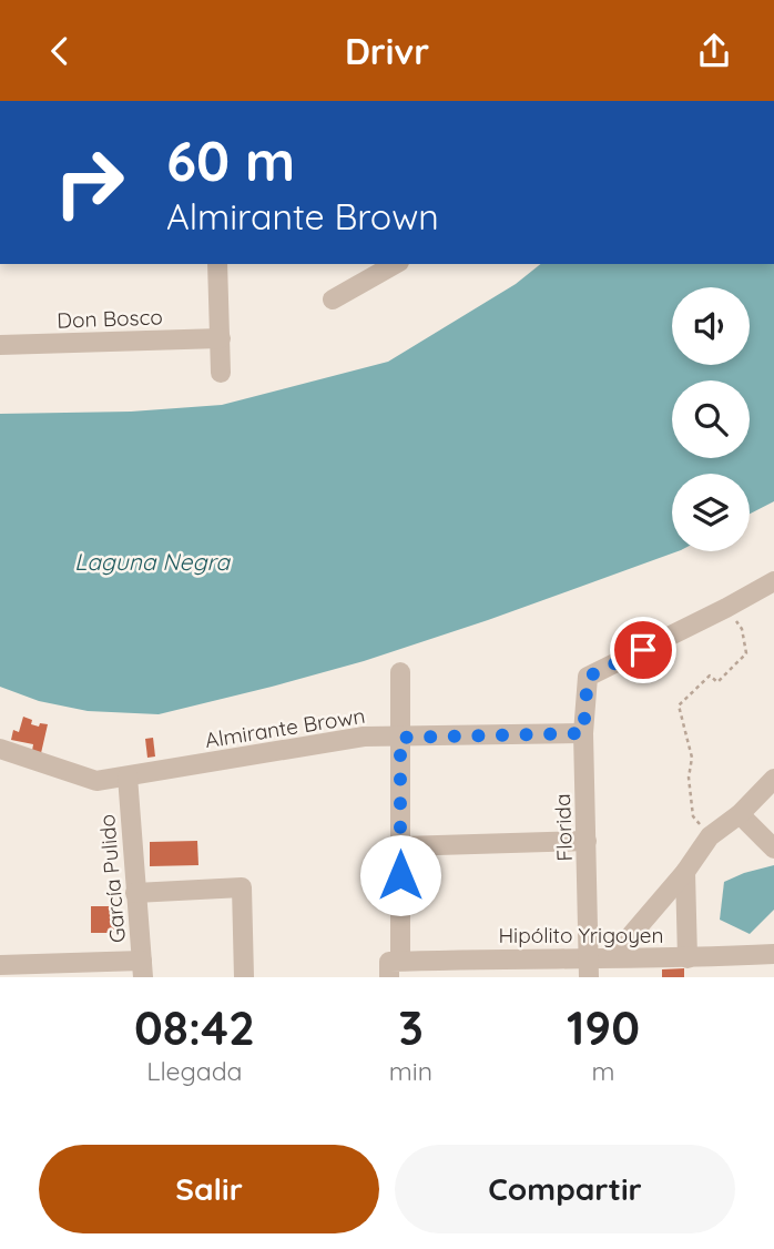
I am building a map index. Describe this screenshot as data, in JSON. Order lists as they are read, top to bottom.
{
  "streets": {
    "street": [
      "Don Bosco",
      "Almirante Brown",
      "Florida",
      "García Pulido",
      "Hipólito Yrigoyen"
    ]
  },
  "crossings": [
    ["Almirante Brown", "Florida"],
    ["Almirante Brown", "García Pulido"],
    ["Florida", "Hipólito Yrigoyen"]
  ],
  "water": ["Laguna Negra"],
  "page": {
    "header": "Drivr",
    "turn": ["60 m", "Almirante Brown"],
    "eta": [
      "08:42",
      "Llegada",
      "3",
      "min",
      "190",
      "m"
    ],
    "buttons": ["Salir", "Compartir"]
  }
}
